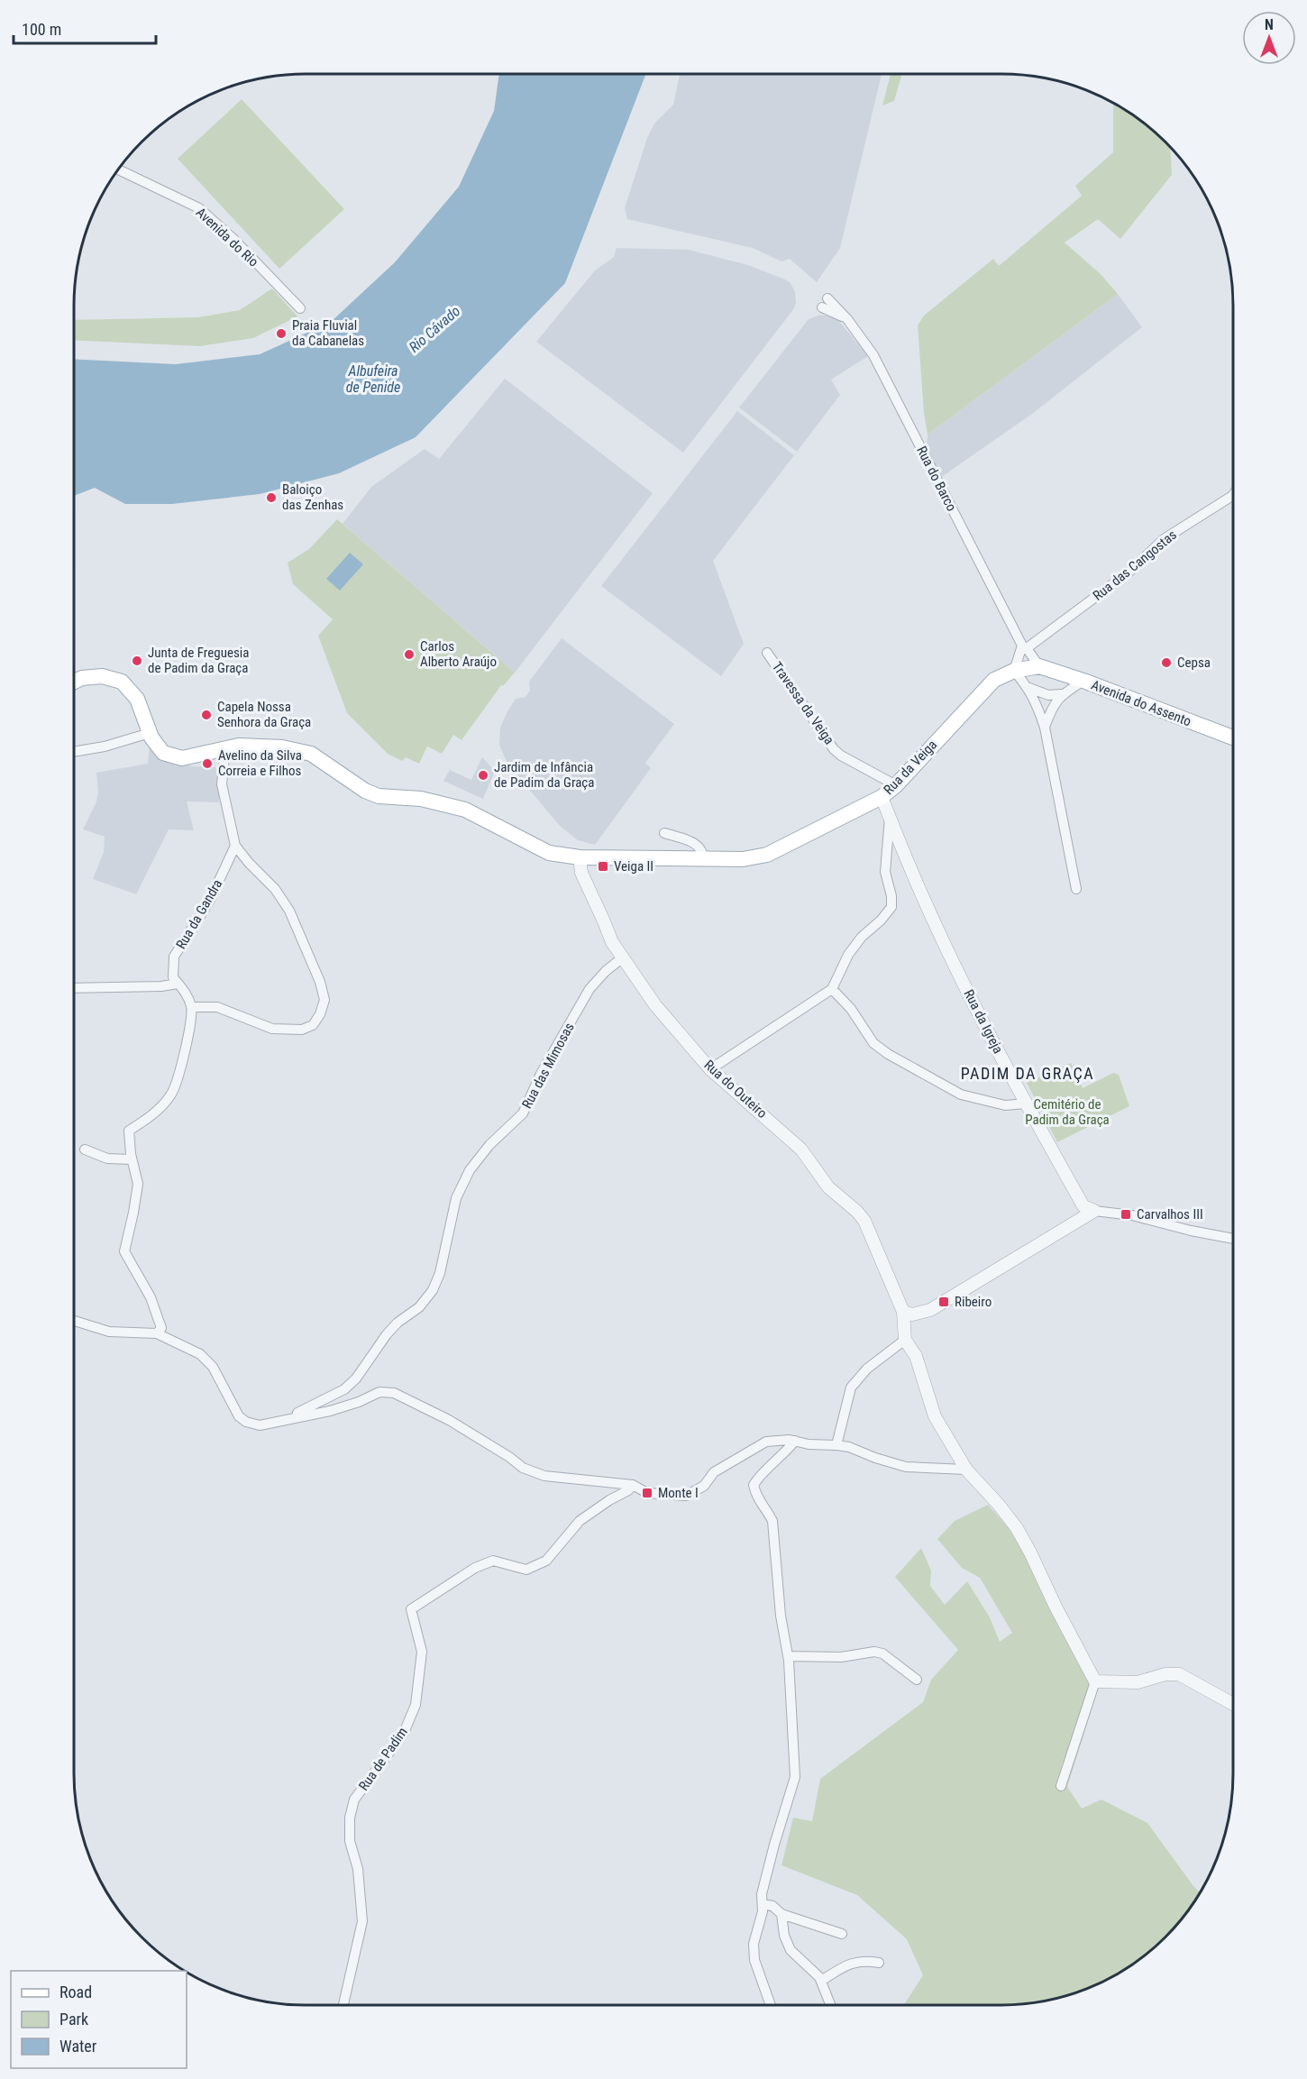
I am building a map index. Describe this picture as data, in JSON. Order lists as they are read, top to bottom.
{
  "streets": {
    "main road": ["Avenida do Assento", "Rua da Veiga"],
    "street": [
      "Avenida do Rio",
      "Rua do Barco",
      "Rua das Cangostas",
      "Travessa da Veiga",
      "Rua da Gandra",
      "Rua da Igreja",
      "Rua das Mimosas",
      "Rua do Outeiro",
      "Rua de Padim"
    ]
  },
  "crossings": [
    ["Rua do Barco", "Rua das Cangostas"],
    ["Rua do Barco", "Avenida do Assento"],
    ["Rua do Barco", "Rua da Veiga"],
    ["Travessa da Veiga", "Rua da Veiga"],
    ["Avenida do Assento", "Rua da Veiga"],
    ["Rua da Veiga", "Rua da Igreja"],
    ["Rua da Veiga", "Rua do Outeiro"],
    ["Rua das Mimosas", "Rua do Outeiro"]
  ],
  "districts": ["PADIM DA GRAÇA"],
  "water": ["Rio Cávado", "Albufeira de Penide"],
  "parks": ["Cemitério de Padim da Graça"],
  "places": {
    "other": [
      "Praia Fluvial da Cabanelas",
      "Baloiço das Zenhas",
      "Carlos Alberto Araújo",
      "Junta de Freguesia de Padim da Graça",
      "Cepsa",
      "Capela Nossa Senhora da Graça",
      "Avelino da Silva Correia e Filhos",
      "Jardim de Infância de Padim da Graça"
    ],
    "transit": [
      "Veiga II",
      "Carvalhos III",
      "Ribeiro",
      "Monte I"
    ]
  },
  "legend": ["Road", "Park", "Water"],
  "scale_bar": "100 m",
  "north": "top"
}
